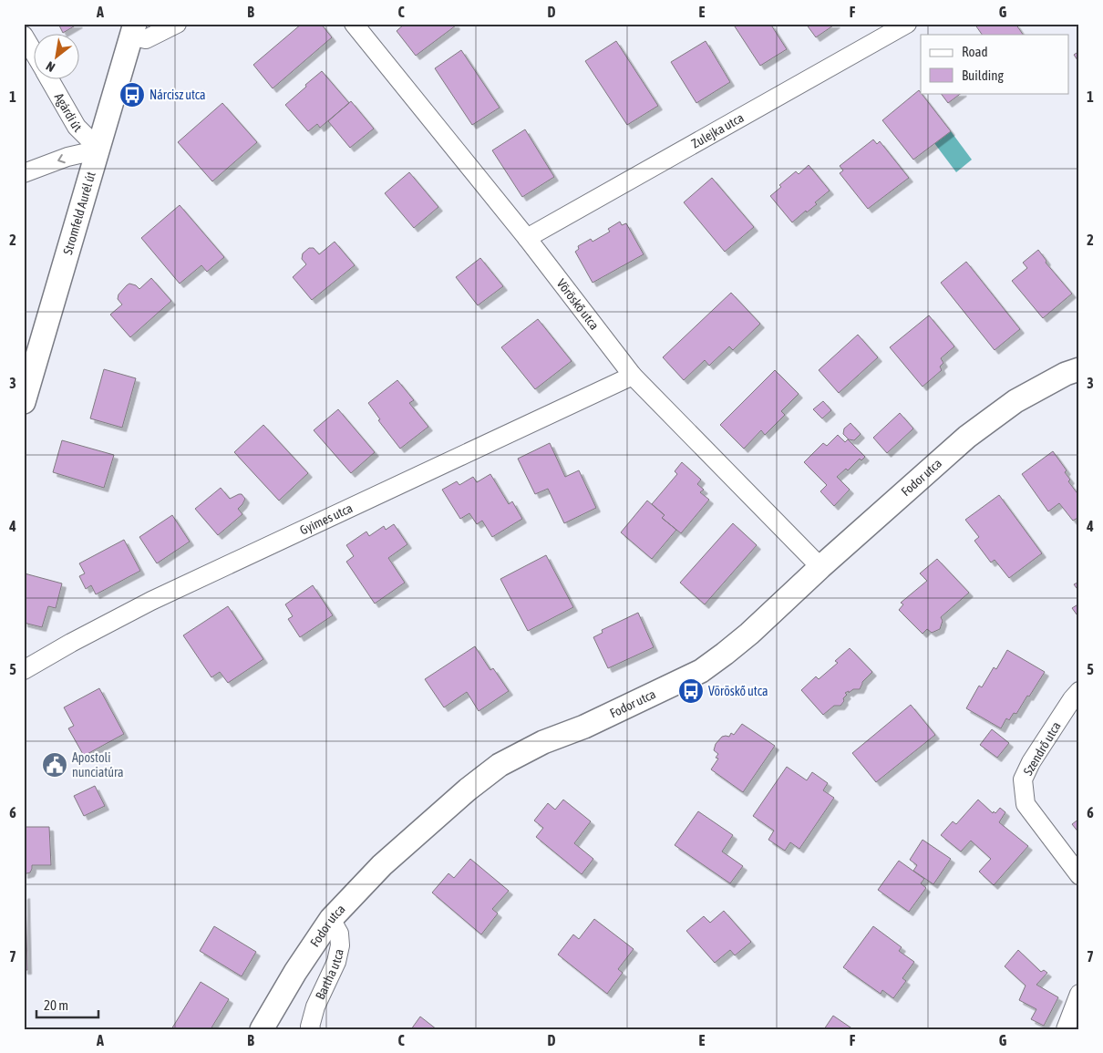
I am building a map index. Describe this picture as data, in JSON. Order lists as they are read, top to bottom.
{
  "streets": {
    "street": [
      "Agárdi út",
      "Zulejka utca",
      "Stromfeld Aurél út",
      "Vöröskő utca",
      "Fodor utca",
      "Gyimes utca",
      "Szendrő utca",
      "Bartha utca"
    ]
  },
  "crossings": [
    ["Agárdi út", "Stromfeld Aurél út"],
    ["Zulejka utca", "Vöröskő utca"],
    ["Vöröskő utca", "Fodor utca"],
    ["Vöröskő utca", "Gyimes utca"],
    ["Fodor utca", "Bartha utca"]
  ],
  "places": {
    "bus stop": ["Nárcisz utca", "Vöröskő utca"],
    "public building": ["Apostoli nunciatúra"]
  },
  "legend": ["Road", "Building"],
  "scale_bar": "20 m",
  "north": "bottom left",
  "grid": {
    "columns": [
      "A",
      "B",
      "C",
      "D",
      "E",
      "F",
      "G"
    ],
    "rows": [
      "1",
      "2",
      "3",
      "4",
      "5",
      "6",
      "7"
    ]
  }
}
